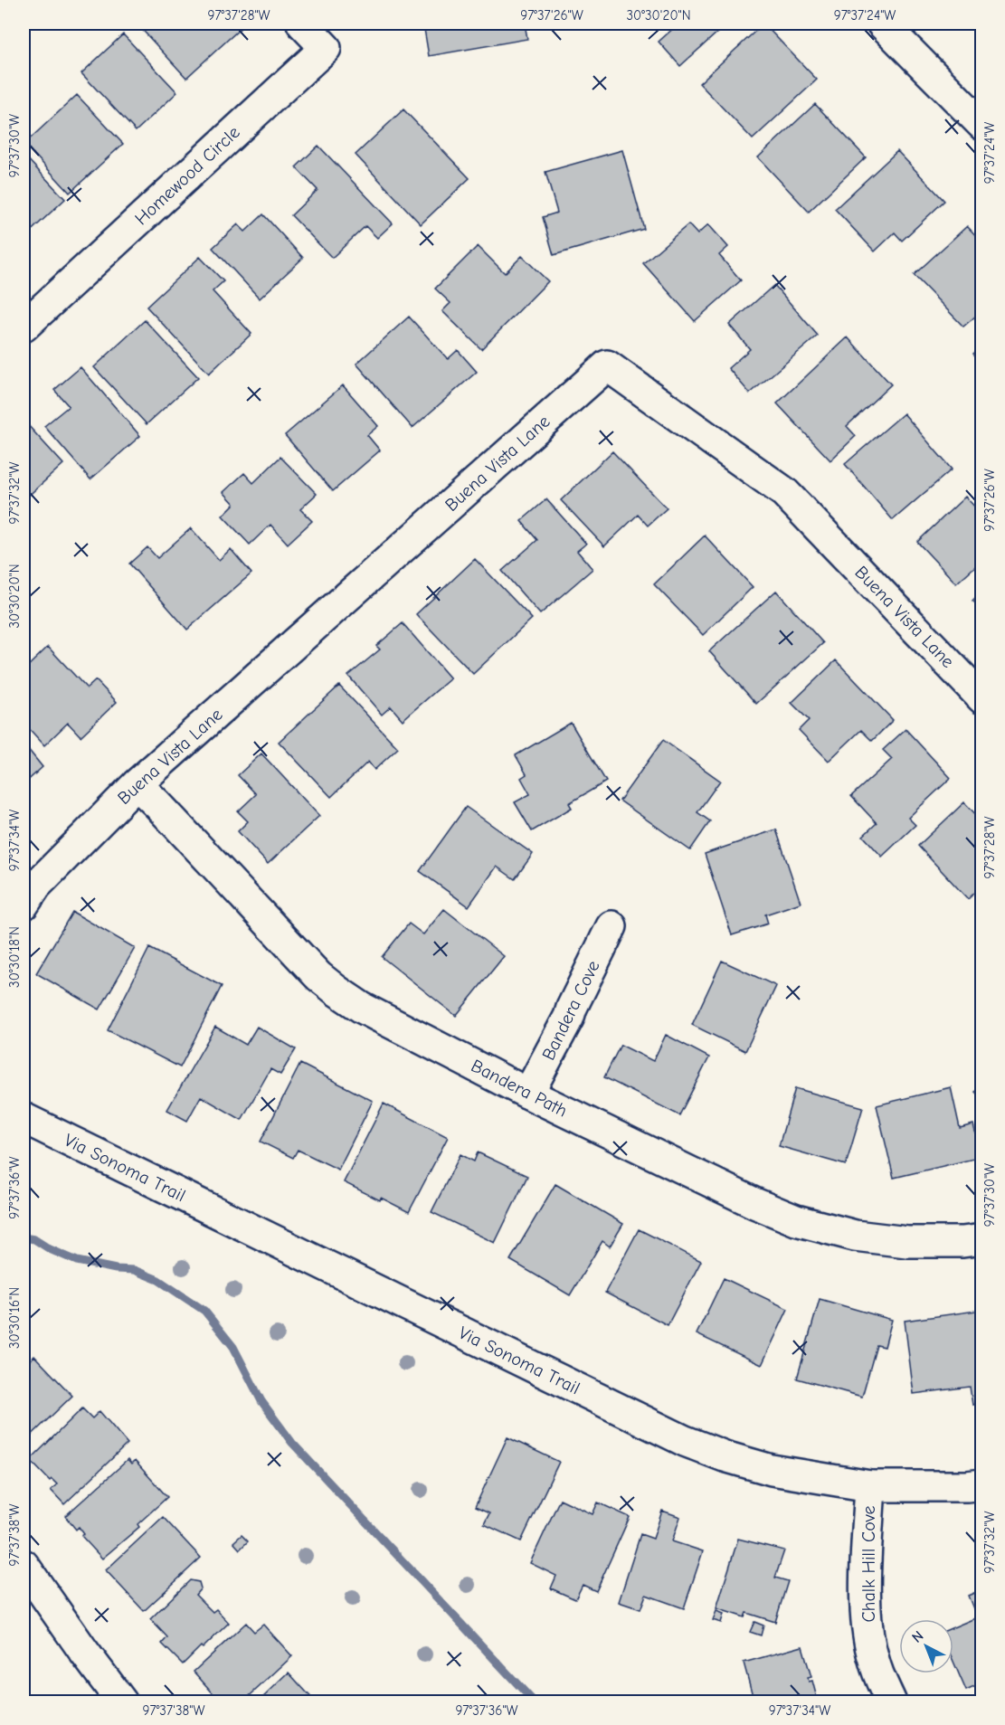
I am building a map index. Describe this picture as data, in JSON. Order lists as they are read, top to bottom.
{
  "streets": {
    "street": [
      "Homewood Circle",
      "Buena Vista Lane",
      "Bandera Cove",
      "Bandera Path",
      "Via Sonoma Trail",
      "Chalk Hill Cove"
    ]
  },
  "crossings": [
    ["Buena Vista Lane", "Bandera Path"],
    ["Bandera Cove", "Bandera Path"],
    ["Via Sonoma Trail", "Chalk Hill Cove"]
  ],
  "north": "top left",
  "coordinates": [
    "97°37'28\"W",
    "97°37'26\"W",
    "30°30'20\"N",
    "97°37'24\"W",
    "97°37'30\"W",
    "97°37'32\"W",
    "97°37'34\"W",
    "30°30'18\"N",
    "97°37'36\"W",
    "30°30'16\"N",
    "97°37'38\"W"
  ]
}
